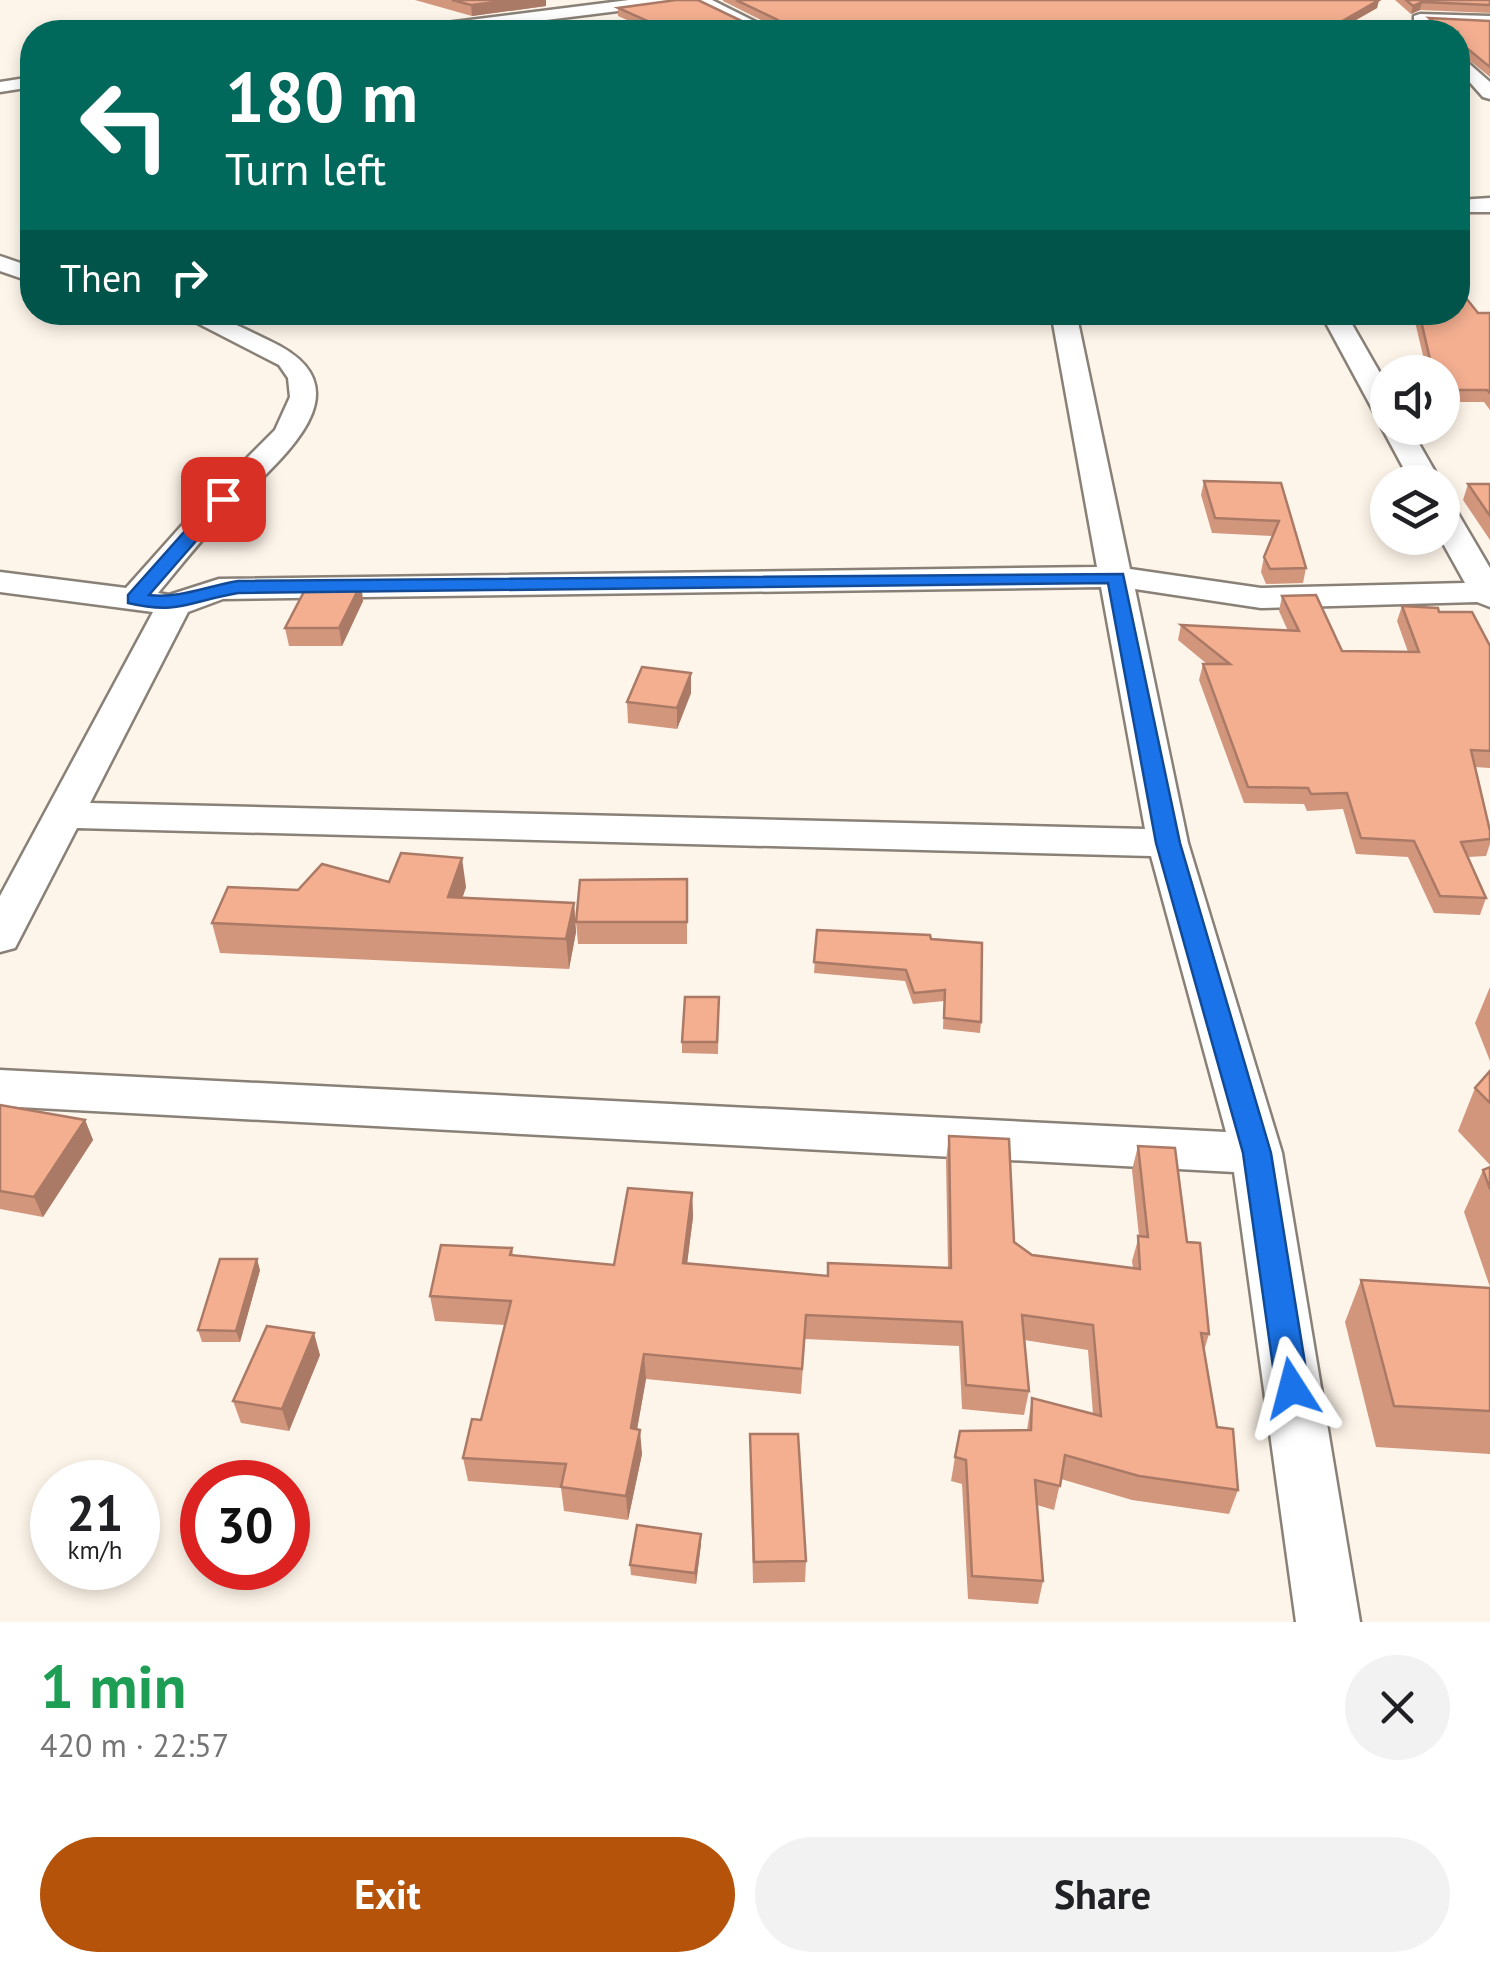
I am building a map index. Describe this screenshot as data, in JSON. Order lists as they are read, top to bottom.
{
  "page": {
    "turn": ["180 m", "Turn left"],
    "then": "Then",
    "speed": "21 km/h",
    "limit": "30",
    "heading": ["1 min", "420 m · 22:57"],
    "buttons": ["Exit", "Share"]
  }
}
